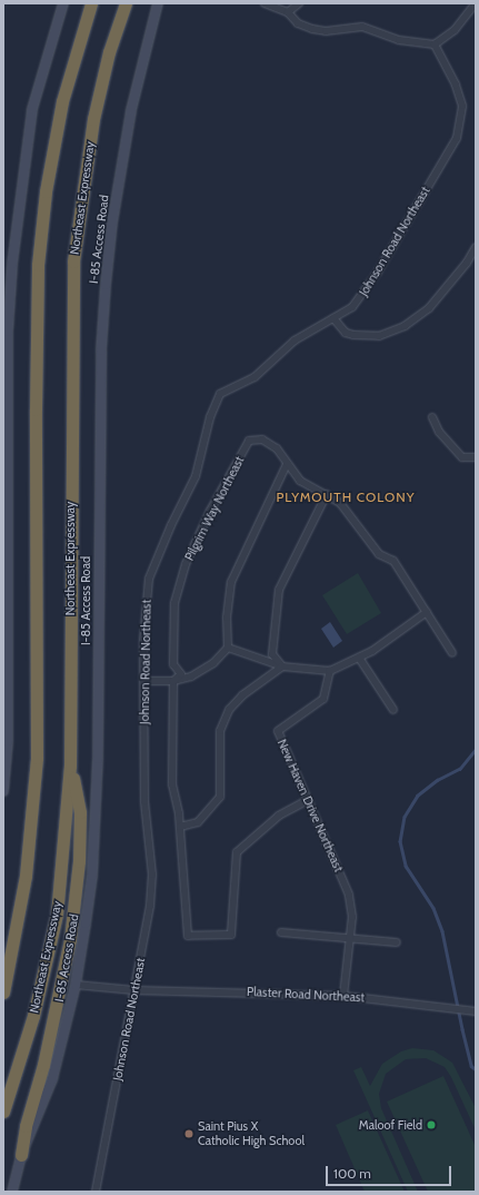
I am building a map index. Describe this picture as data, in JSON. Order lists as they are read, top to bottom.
{
  "streets": {
    "highway": ["Northeast Expressway"],
    "main road": ["I-85 Access Road"],
    "street": [
      "Johnson Road Northeast",
      "Pilgrim Way Northeast",
      "New Haven Drive Northeast",
      "Plaster Road Northeast"
    ]
  },
  "crossings": [
    ["I-85 Access Road", "Plaster Road Northeast"],
    ["Johnson Road Northeast", "Plaster Road Northeast"],
    ["Pilgrim Way Northeast", "New Haven Drive Northeast"],
    ["New Haven Drive Northeast", "Plaster Road Northeast"]
  ],
  "districts": ["PLYMOUTH COLONY"],
  "places": ["Maloof Field", "Saint Pius X Catholic High School"],
  "scale_bar": "100 m"
}
